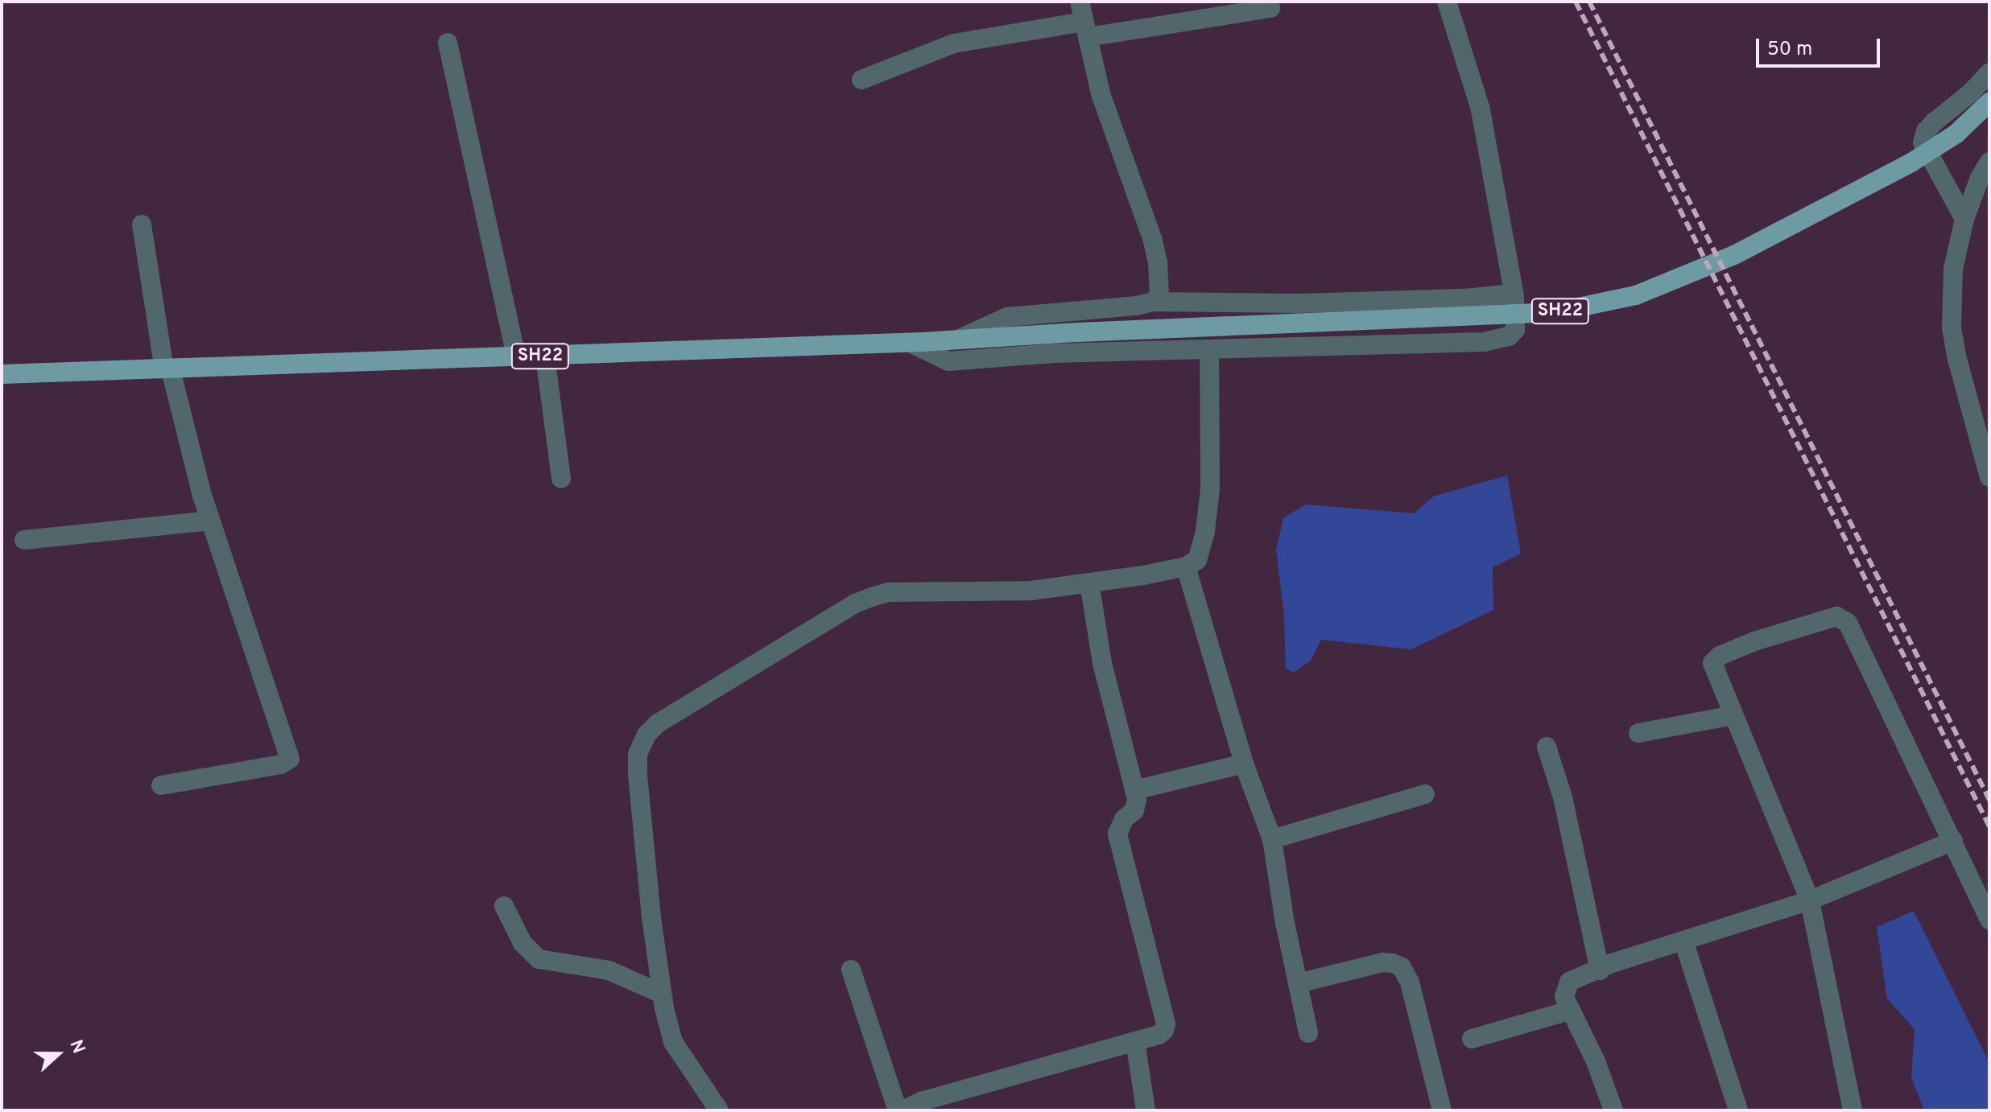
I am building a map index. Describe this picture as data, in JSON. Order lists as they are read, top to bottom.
{
  "streets": {
    "main road": ["SH22"]
  },
  "scale_bar": "50 m",
  "north": "right"
}
